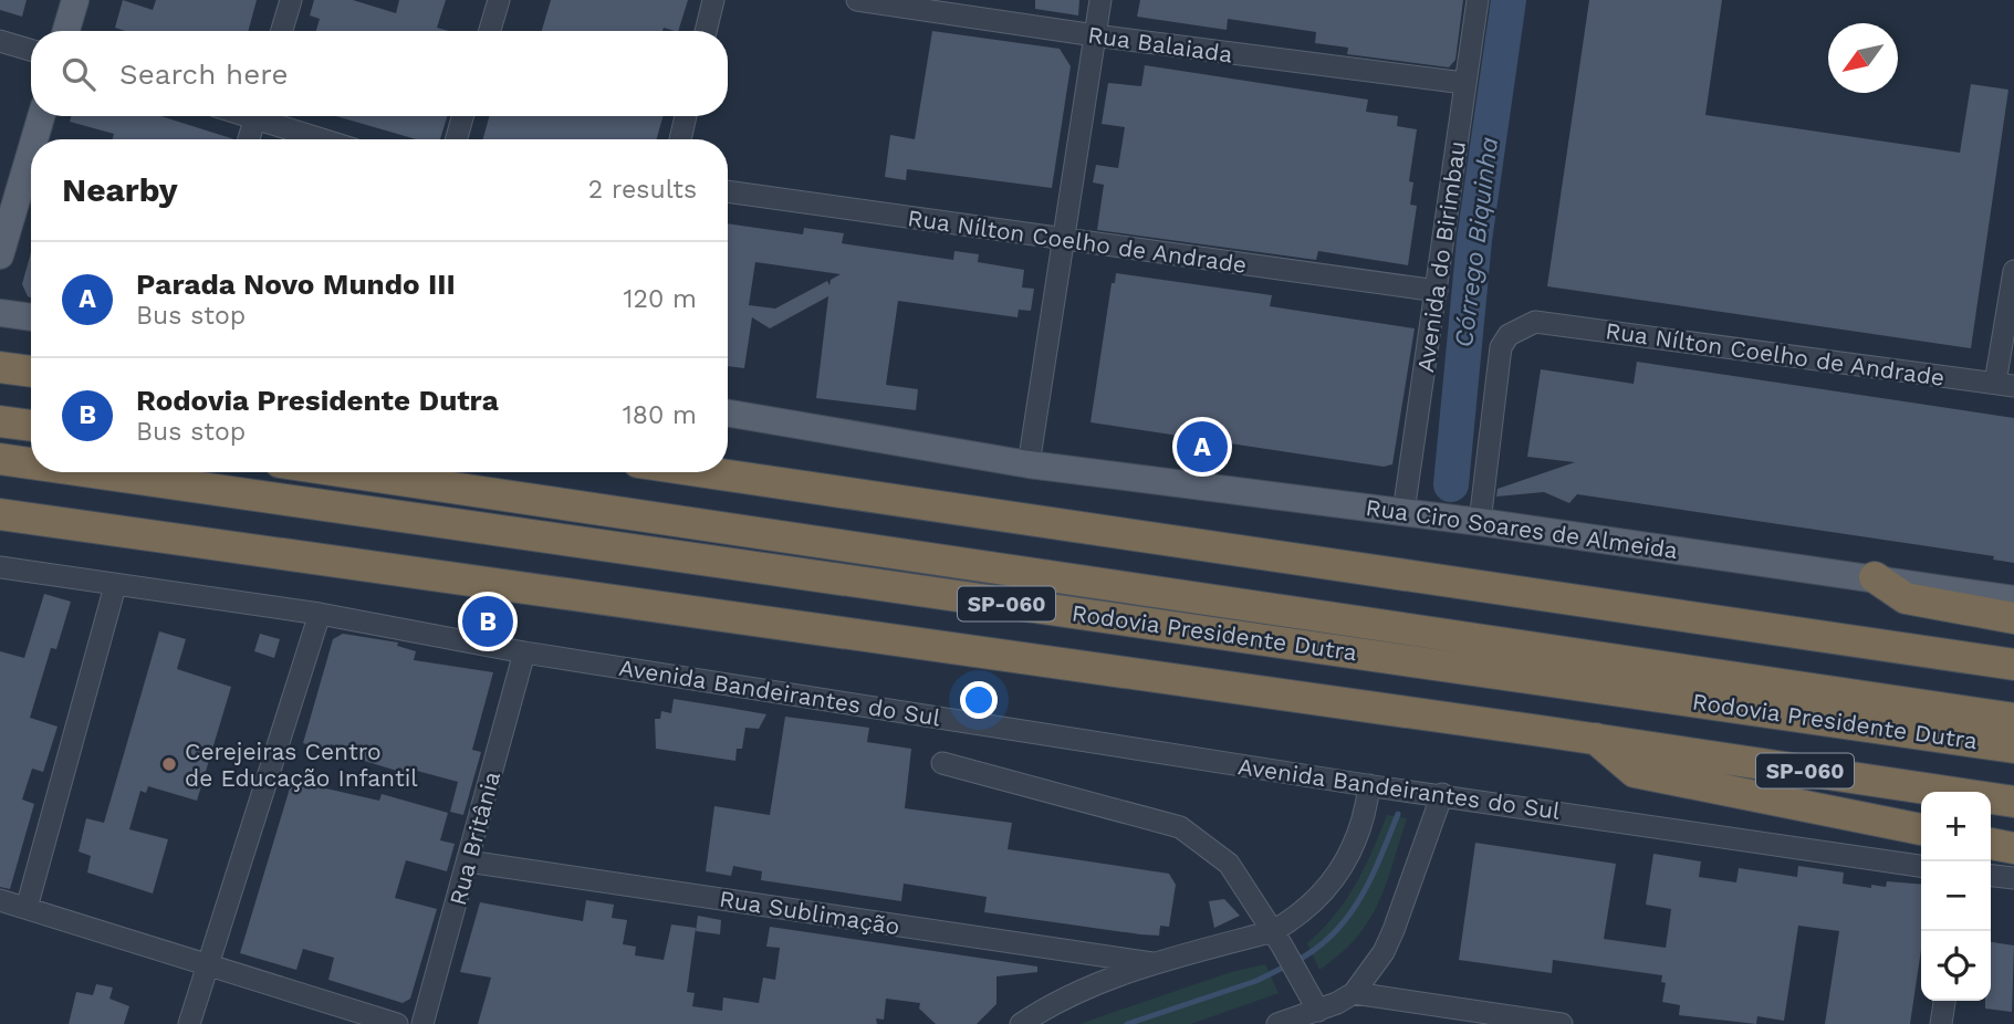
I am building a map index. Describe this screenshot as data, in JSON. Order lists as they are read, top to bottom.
{
  "streets": {
    "highway": ["SP-060", "Rodovia Presidente Dutra"],
    "main road": ["Rua Ciro Soares de Almeida"],
    "street": [
      "Rua Balaiada",
      "Rua Nílton Coelho de Andrade",
      "Avenida do Birimbau",
      "Avenida Bandeirantes do Sul",
      "Rua Britânia",
      "Rua Sublimação"
    ]
  },
  "crossings": [
    ["Rua Balaiada", "Avenida do Birimbau"],
    ["Rua Nílton Coelho de Andrade", "Avenida do Birimbau"],
    ["Rua Nílton Coelho de Andrade", "Rua Ciro Soares de Almeida"],
    ["Avenida do Birimbau", "Rua Ciro Soares de Almeida"],
    ["Avenida Bandeirantes do Sul", "Rua Britânia"],
    ["Rua Britânia", "Rua Sublimação"]
  ],
  "water": ["Córrego Biquinha"],
  "places": ["Cerejeiras Centro de Educação Infantil"],
  "north": "bottom left",
  "page": {
    "search": "Search here",
    "heading": ["Nearby", "2 results"],
    "list": [
      {
        "mark": "A",
        "name": "Parada Novo Mundo III",
        "note": "Bus stop",
        "value": "120 m"
      },
      {
        "mark": "B",
        "name": "Rodovia Presidente Dutra",
        "note": "Bus stop",
        "value": "180 m"
      }
    ],
    "pins": ["A", "B"],
    "map_buttons": ["+", "−"]
  }
}
